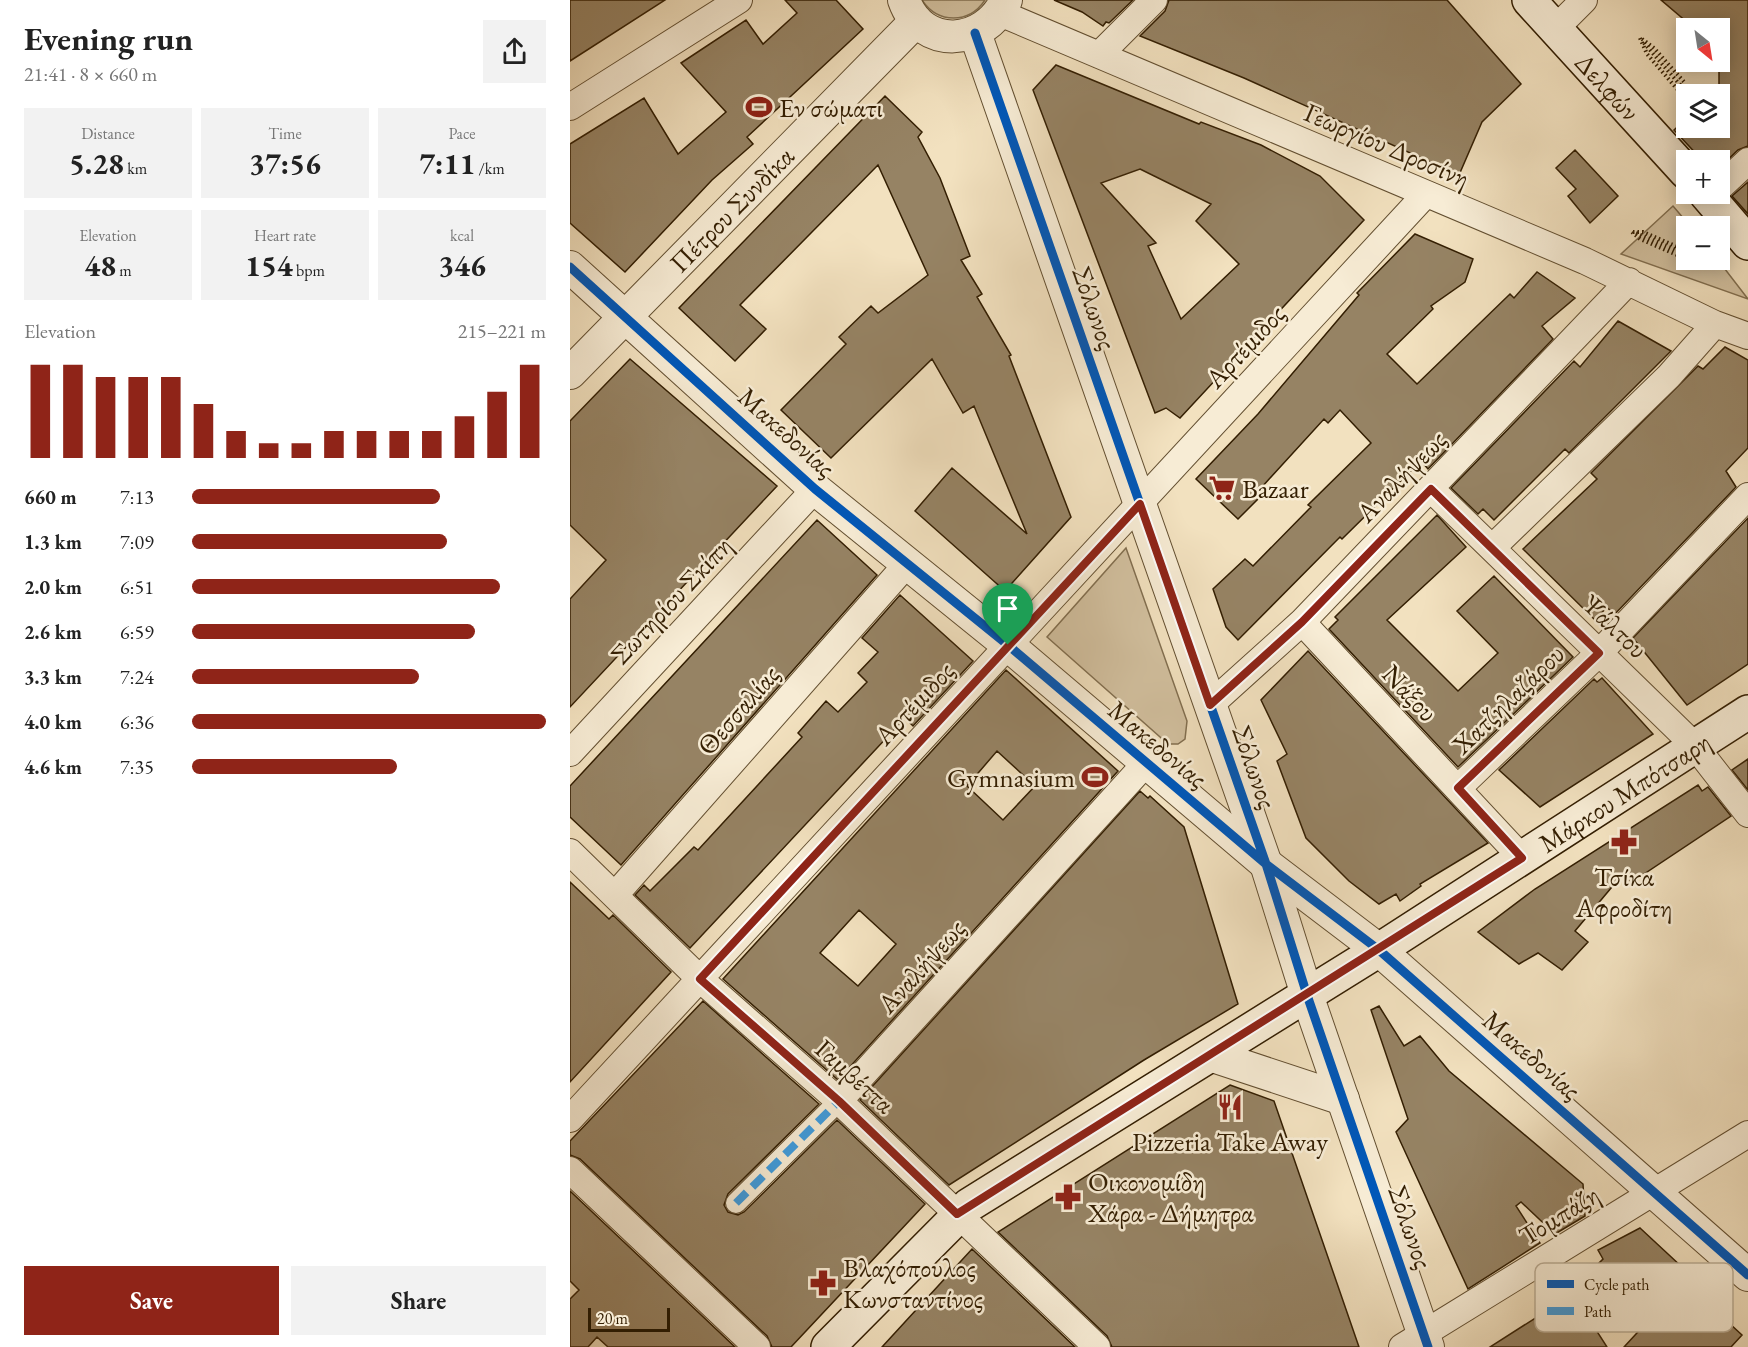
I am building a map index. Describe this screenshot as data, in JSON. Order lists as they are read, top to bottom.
{
  "streets": {
    "main road": ["Δελφών", "Μάρκου Μπότσαρη"],
    "street": [
      "Γεωργίου Δροσίνη",
      "Πέτρου Συνδίκα",
      "Σόλωνος",
      "Αρτέμιδος",
      "Μακεδονίας",
      "Αναλήψεως",
      "Σωτηρίου Σκίπη",
      "Ψάλτου",
      "Νάξου",
      "Χατζηλαζάρου",
      "Θεσσαλίας",
      "Γαμβέττα",
      "Τομπάζη"
    ]
  },
  "crossings": [
    ["Γεωργίου Δροσίνη", "Αρτέμιδος"],
    ["Γεωργίου Δροσίνη", "Αναλήψεως"],
    ["Πέτρου Συνδίκα", "Μακεδονίας"],
    ["Σόλωνος", "Αρτέμιδος"],
    ["Σόλωνος", "Μακεδονίας"],
    ["Σόλωνος", "Αναλήψεως"],
    ["Σόλωνος", "Μάρκου Μπότσαρη"],
    ["Σόλωνος", "Τομπάζη"],
    ["Αρτέμιδος", "Μακεδονίας"],
    ["Αρτέμιδος", "Γαμβέττα"],
    ["Μακεδονίας", "Αναλήψεως"],
    ["Μακεδονίας", "Σωτηρίου Σκίπη"],
    ["Μακεδονίας", "Θεσσαλίας"],
    ["Μακεδονίας", "Μάρκου Μπότσαρη"],
    ["Μακεδονίας", "Τομπάζη"],
    ["Αναλήψεως", "Ψάλτου"],
    ["Αναλήψεως", "Νάξου"],
    ["Αναλήψεως", "Γαμβέττα"],
    ["Ψάλτου", "Χατζηλαζάρου"],
    ["Ψάλτου", "Μάρκου Μπότσαρη"],
    ["Νάξου", "Χατζηλαζάρου"],
    ["Νάξου", "Μάρκου Μπότσαρη"],
    ["Θεσσαλίας", "Γαμβέττα"],
    ["Μάρκου Μπότσαρη", "Γαμβέττα"]
  ],
  "places": {
    "sports": ["Εν σώματι", "Gymnasium"],
    "supermarket": ["Bazaar"],
    "pharmacy": ["Τσίκα Αφροδίτη", "Οικονομίδη Χάρα - Δήμητρα", "Βλαχόπουλος Κωνσταντίνος"],
    "restaurant": ["Pizzeria Take Away"]
  },
  "legend": ["Cycle path", "Path"],
  "scale_bar": "20 m",
  "north": "bottom right",
  "page": {
    "heading": ["Evening run", "21:41 · 8 × 660 m"],
    "map_buttons": ["+", "−"],
    "stats": [
      ["Distance", "5.28 km"],
      ["Time", "37:56"],
      ["Pace", "7:11 /km"],
      ["Elevation", "48 m"],
      ["Heart rate", "154 bpm"],
      ["kcal", "346"]
    ],
    "chart": ["Elevation", "215–221 m"],
    "list": [
      {
        "name": "660 m",
        "note": "7:13"
      },
      {
        "name": "1.3 km",
        "note": "7:09"
      },
      {
        "name": "2.0 km",
        "note": "6:51"
      },
      {
        "name": "2.6 km",
        "note": "6:59"
      },
      {
        "name": "3.3 km",
        "note": "7:24"
      },
      {
        "name": "4.0 km",
        "note": "6:36"
      },
      {
        "name": "4.6 km",
        "note": "7:35"
      }
    ],
    "buttons": ["Save", "Share"],
    "scale": "20 m"
  }
}
